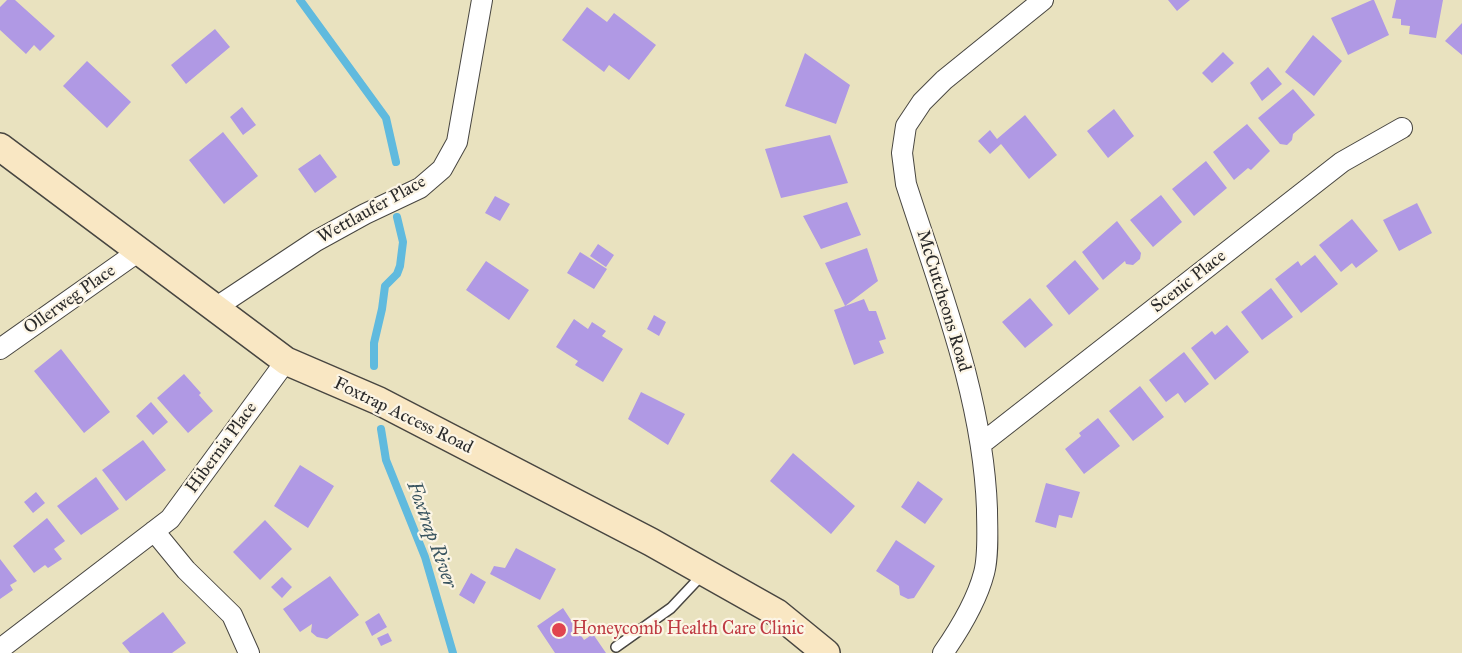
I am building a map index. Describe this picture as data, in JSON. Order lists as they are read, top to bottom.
{
  "streets": {
    "main road": ["Foxtrap Access Road"],
    "street": [
      "Wettlaufer Place",
      "Scenic Place",
      "Ollerweg Place",
      "McCutcheons Road",
      "Hibernia Place"
    ]
  },
  "crossings": [
    ["Wettlaufer Place", "Foxtrap Access Road"],
    ["Scenic Place", "McCutcheons Road"],
    ["Ollerweg Place", "Foxtrap Access Road"],
    ["Foxtrap Access Road", "Hibernia Place"]
  ],
  "water": ["Foxtrap River"],
  "places": ["Honeycomb Health Care Clinic"]
}
